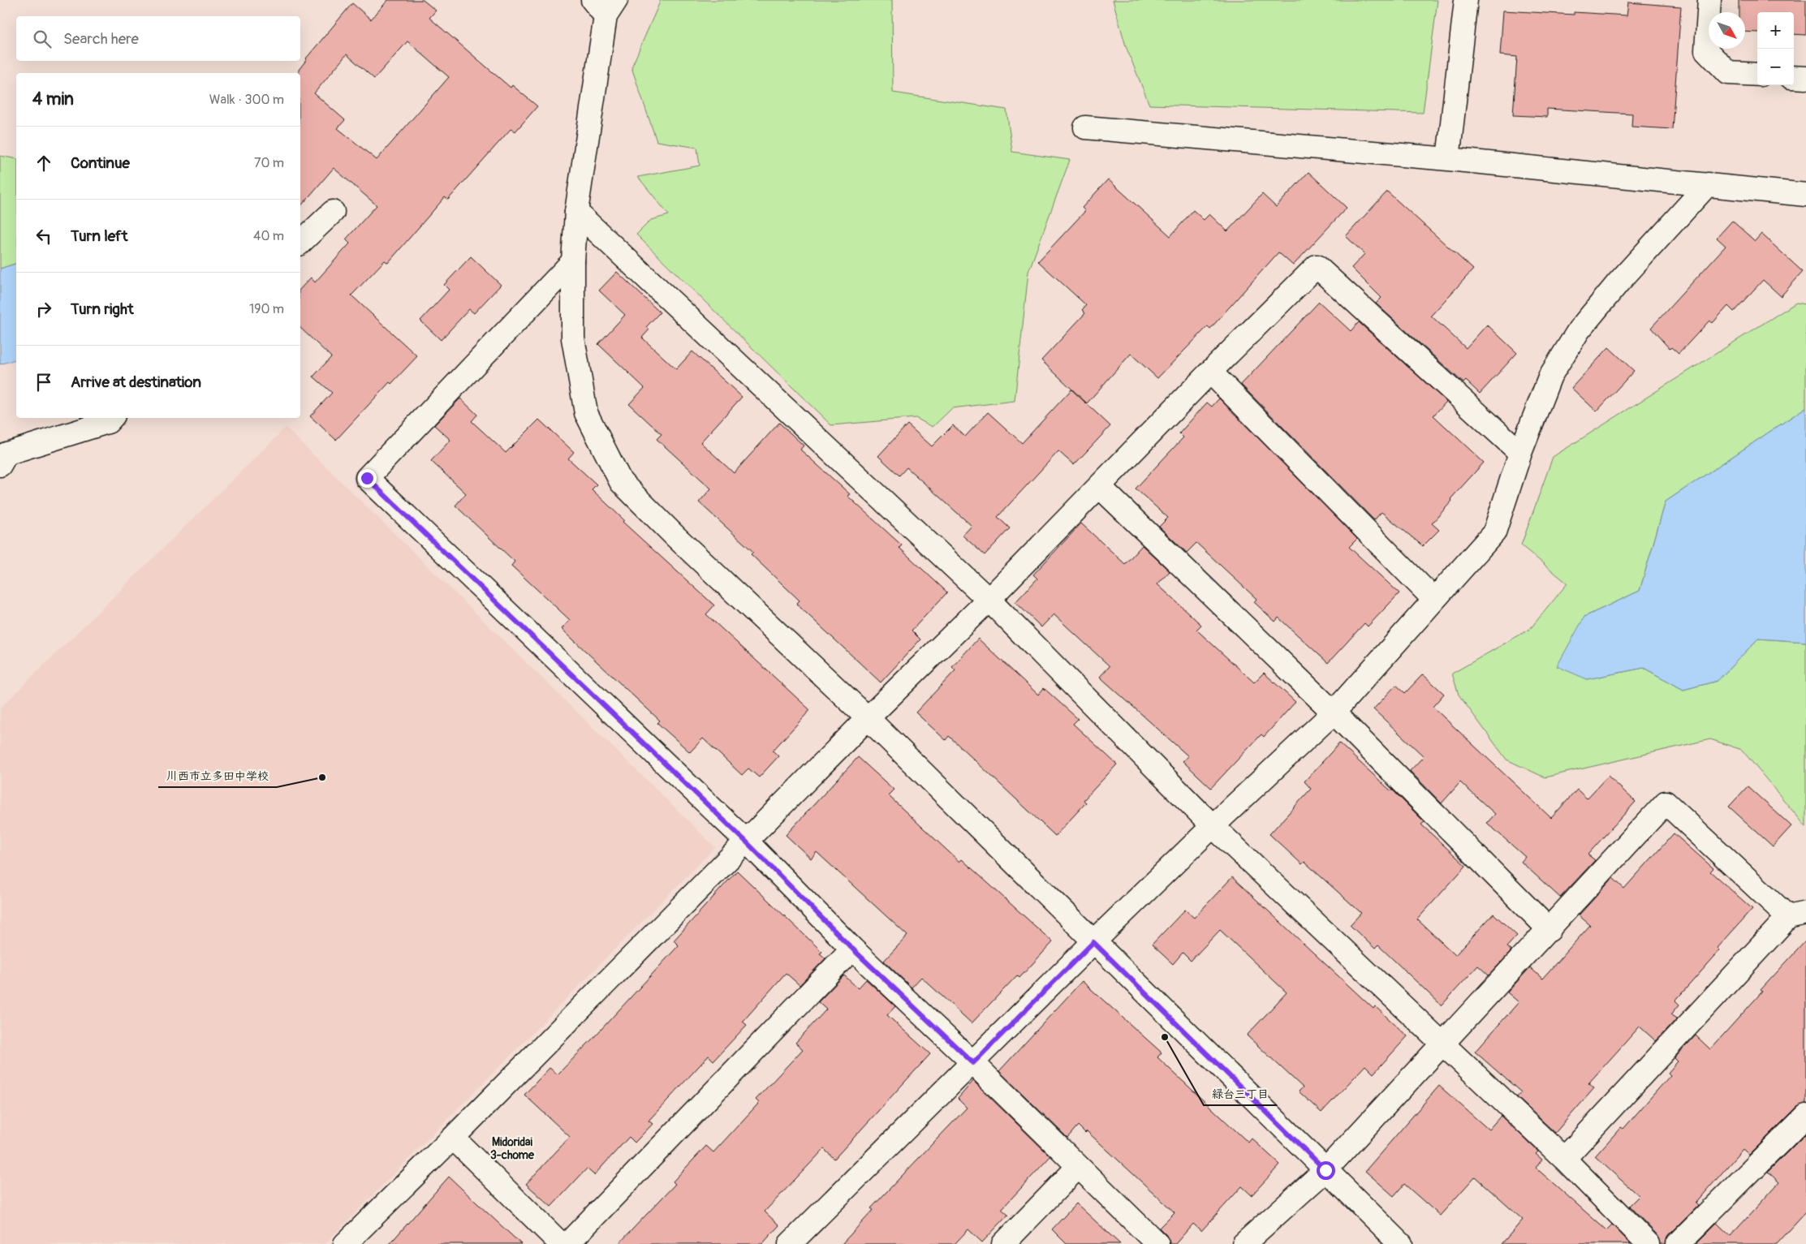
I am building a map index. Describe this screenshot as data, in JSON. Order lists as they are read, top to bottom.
{
  "districts": ["Midoridai 3-chome"],
  "places": ["川西市立多田中学校", "緑台三丁目"],
  "north": "bottom right",
  "page": {
    "map_buttons": ["+", "−"],
    "search": "Search here",
    "heading": ["4 min", "Walk · 300 m"],
    "list": [
      ["Continue", "70 m"],
      ["Turn left", "40 m"],
      ["Turn right", "190 m"],
      "Arrive at destination"
    ]
  }
}
